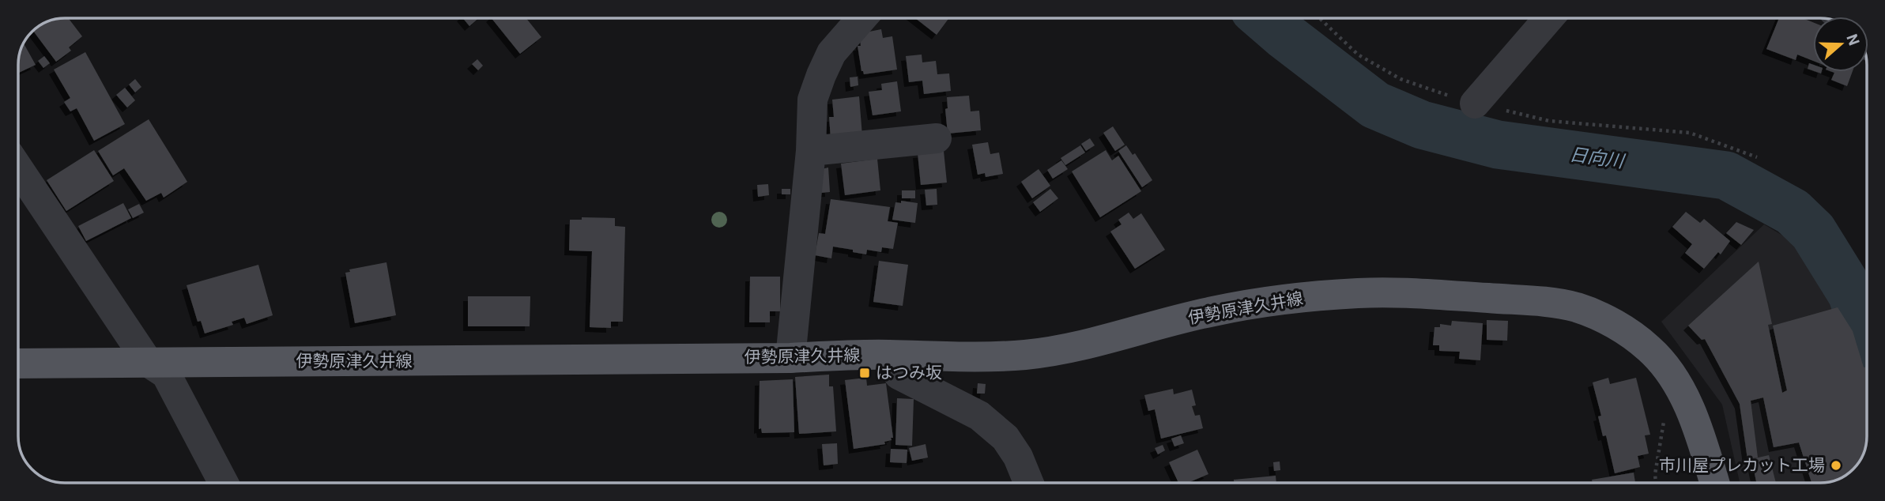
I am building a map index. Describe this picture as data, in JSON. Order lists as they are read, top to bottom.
{
  "streets": {
    "main road": ["伊勢原津久井線"]
  },
  "water": ["日向川"],
  "places": {
    "transit": ["はつみ坂"],
    "other": ["市川屋プレカット工場"]
  },
  "north": "right"
}
